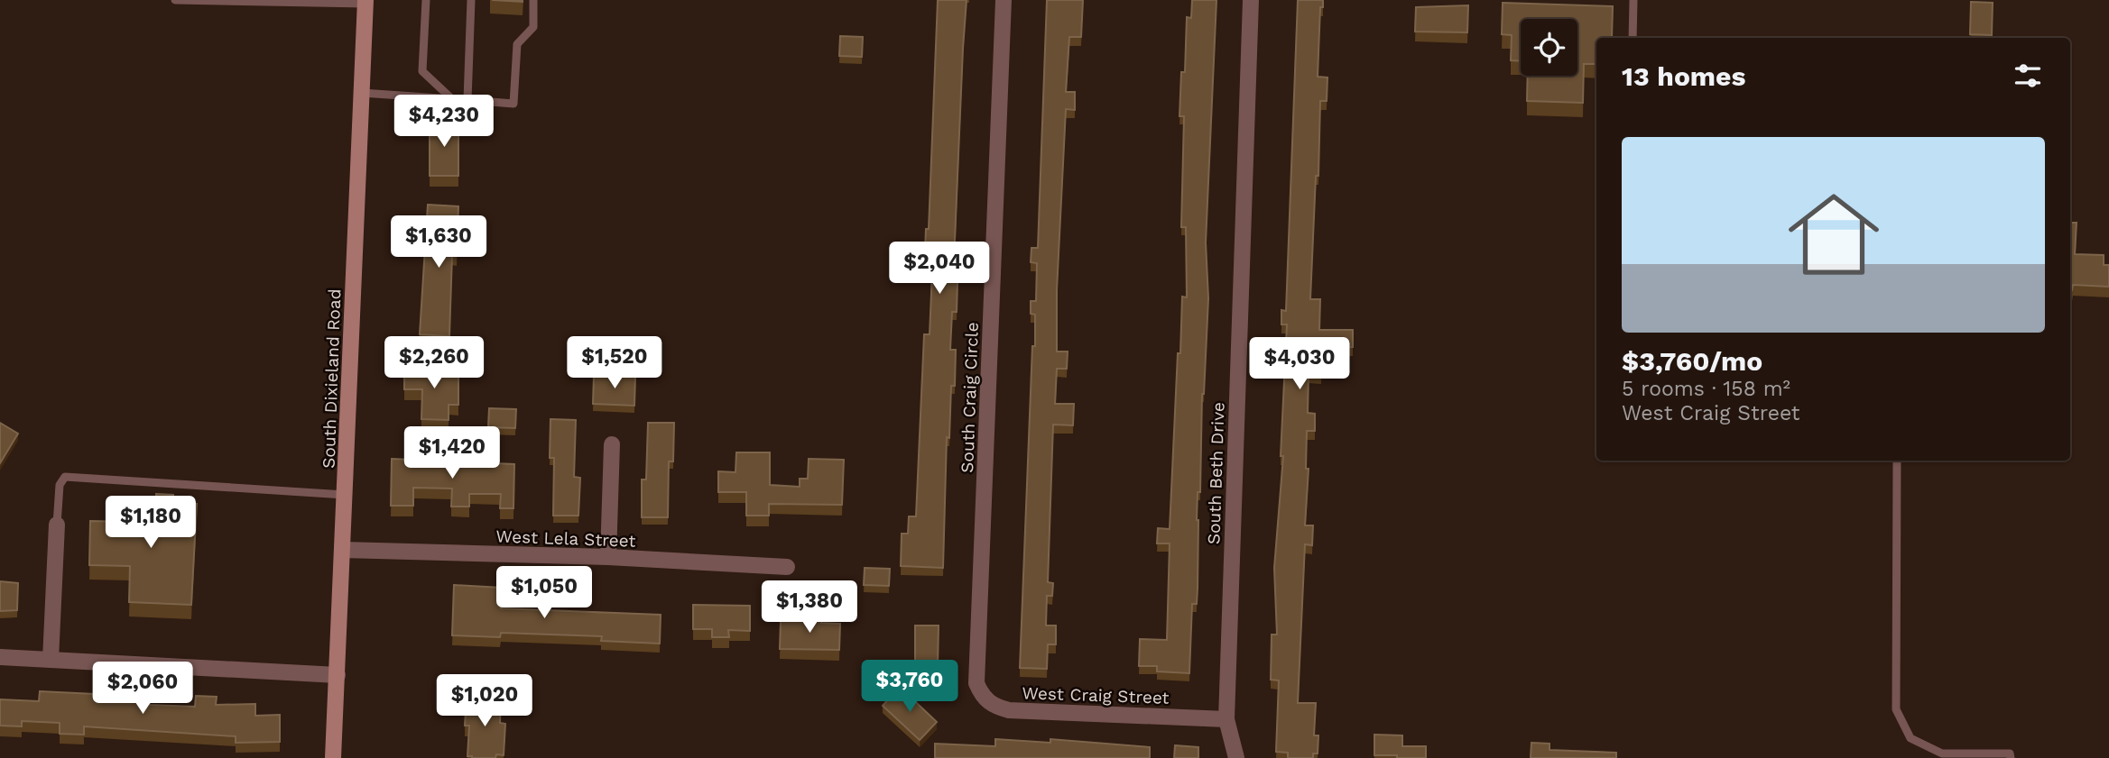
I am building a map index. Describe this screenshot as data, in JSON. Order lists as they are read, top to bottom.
{
  "streets": {
    "main road": ["South Dixieland Road"],
    "street": [
      "South Craig Circle",
      "South Beth Drive",
      "West Lela Street",
      "West Craig Street"
    ]
  },
  "crossings": [
    ["South Dixieland Road", "West Lela Street"],
    ["South Craig Circle", "West Craig Street"],
    ["South Beth Drive", "West Craig Street"]
  ],
  "page": {
    "heading": "13 homes",
    "price": [
      "$4,230",
      "$1,630",
      "$2,040",
      "$2,260",
      "$1,520",
      "$4,030",
      "$1,420",
      "$1,180",
      "$1,050",
      "$1,380",
      "$3,760",
      "$2,060",
      "$1,020"
    ],
    "list": [
      {
        "name": "$3,760/mo",
        "note": "5 rooms · 158 m² · West Craig Street"
      }
    ]
  }
}
